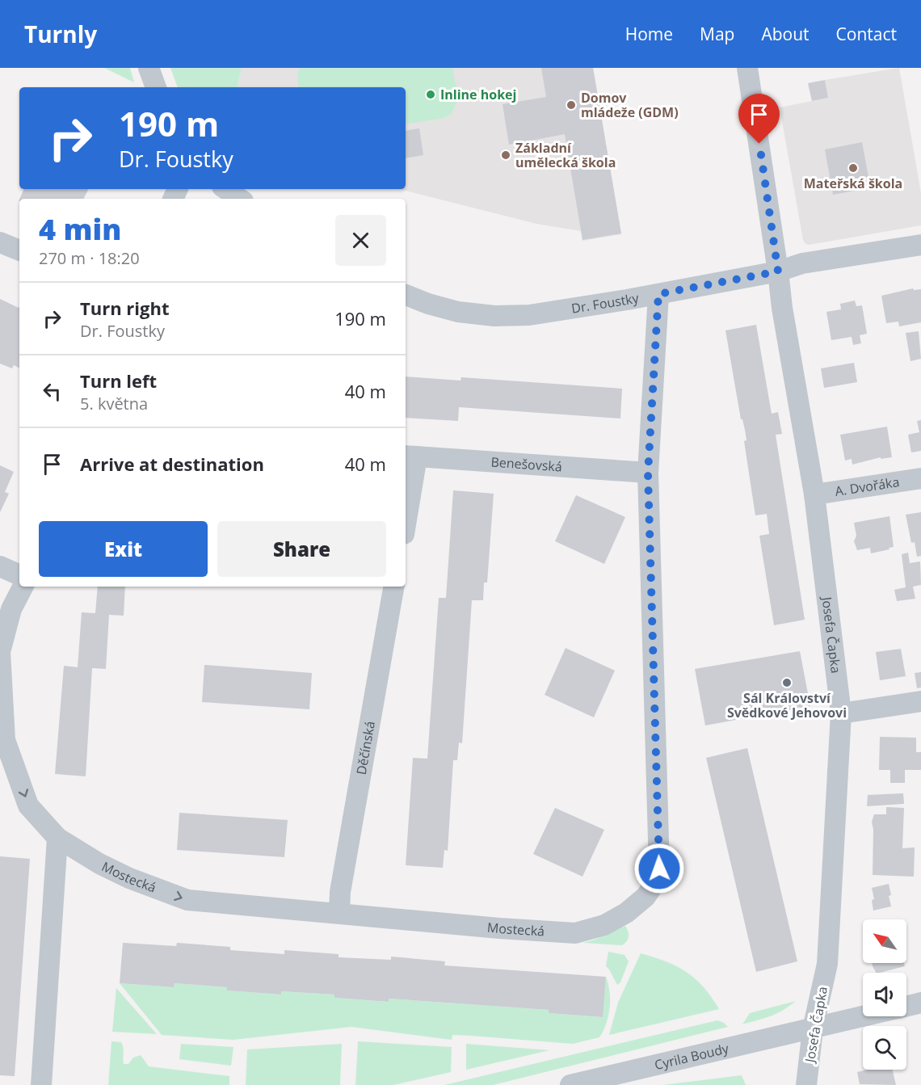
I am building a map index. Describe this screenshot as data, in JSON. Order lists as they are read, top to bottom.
{
  "streets": {
    "street": [
      "Dr. Foustky",
      "Benešovská",
      "A. Dvořáka",
      "Josefa Čapka",
      "Děčínská",
      "Mostecká",
      "Cyrila Boudy"
    ]
  },
  "crossings": [
    ["Dr. Foustky", "Josefa Čapka"],
    ["Dr. Foustky", "Mostecká"],
    ["Benešovská", "Mostecká"],
    ["A. Dvořáka", "Josefa Čapka"],
    ["Josefa Čapka", "Cyrila Boudy"],
    ["Děčínská", "Mostecká"]
  ],
  "places": [
    "Inline hokej",
    "Domov mládeže (GDM)",
    "Základní umělecká škola",
    "Mateřská škola",
    "Sál Království Svědkové Jehovovi"
  ],
  "north": "top left",
  "page": {
    "header": "Turnly",
    "nav": [
      "Home",
      "Map",
      "About",
      "Contact"
    ],
    "turn": ["190 m", "Dr. Foustky"],
    "heading": ["4 min", "270 m · 18:20"],
    "list": [
      {
        "name": "Turn right",
        "note": "Dr. Foustky",
        "value": "190 m"
      },
      {
        "name": "Turn left",
        "note": "5. května",
        "value": "40 m"
      },
      {
        "name": "Arrive at destination",
        "value": "40 m"
      }
    ],
    "buttons": ["Exit", "Share"]
  }
}
